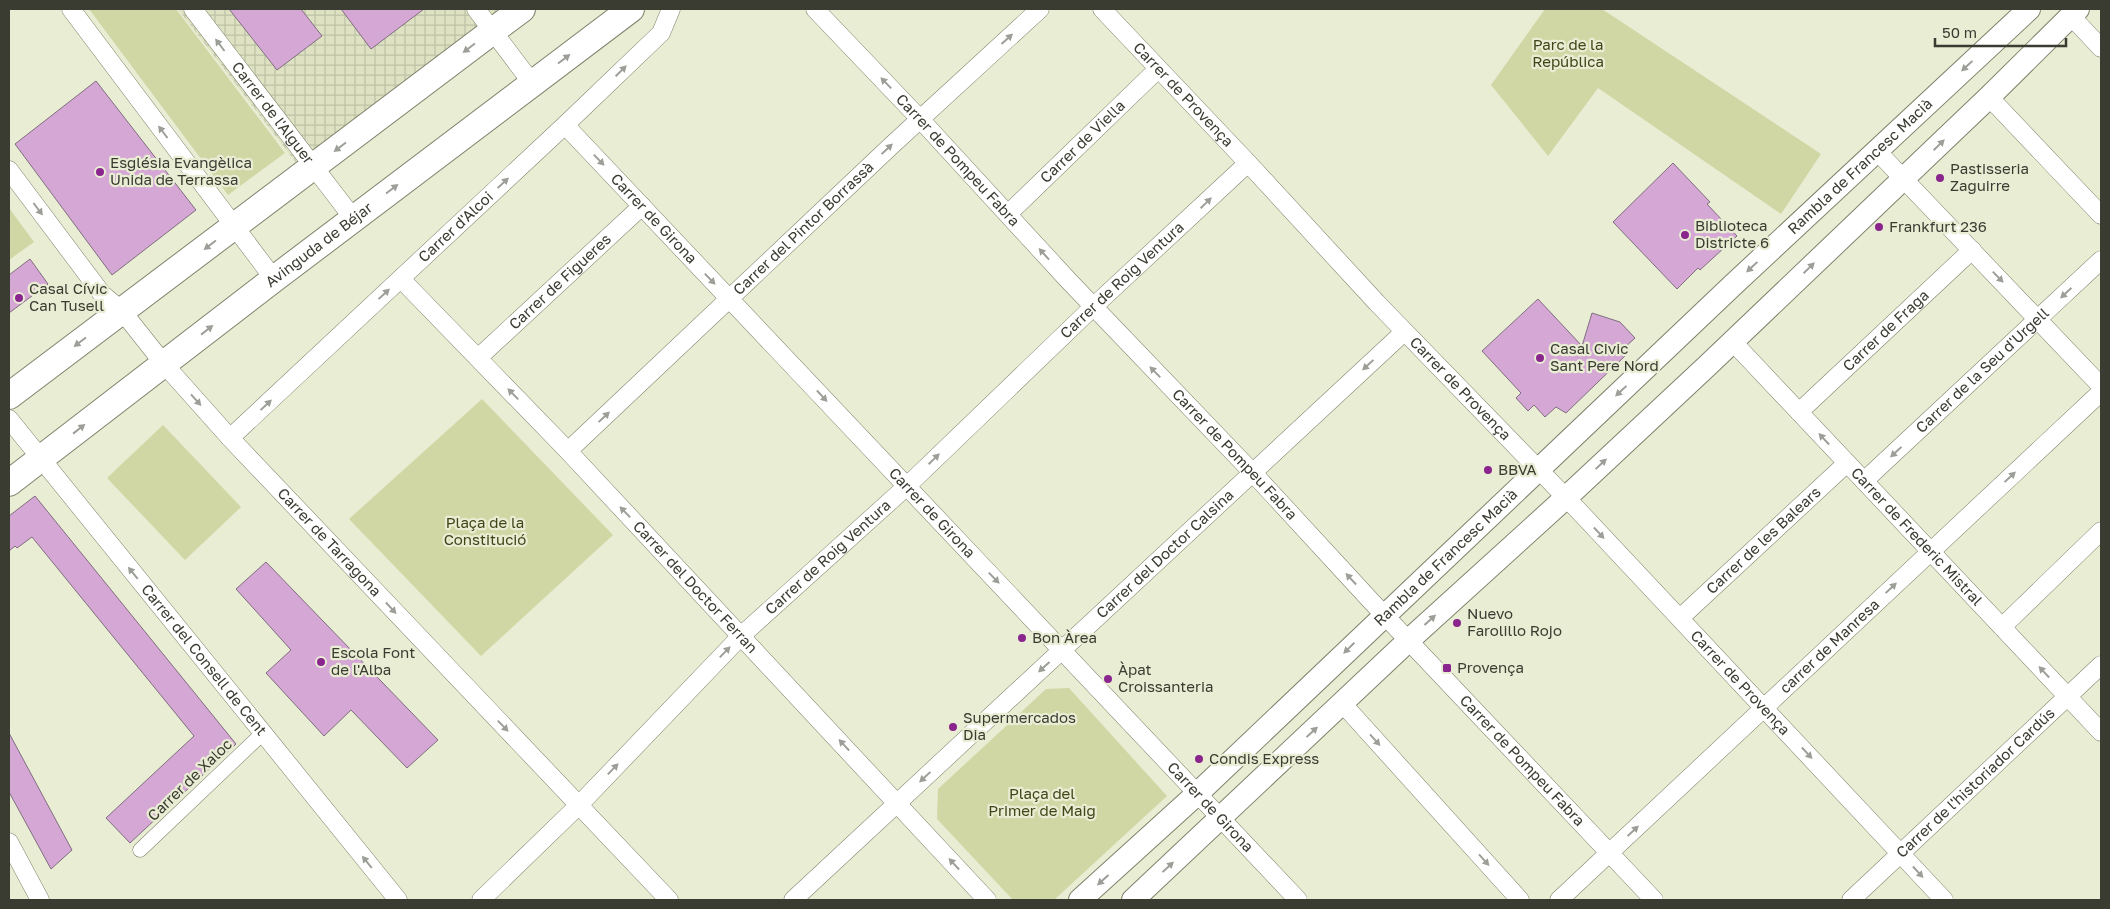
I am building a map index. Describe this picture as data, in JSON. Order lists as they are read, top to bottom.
{
  "streets": {
    "main road": ["Avinguda de Béjar"],
    "street": [
      "Carrer de Provença",
      "Carrer de l'Alguer",
      "Carrer de Viella",
      "Carrer de Pompeu Fabra",
      "Rambla de Francesc Macià",
      "Carrer de Girona",
      "Carrer d'Alcoi",
      "Carrer del Pintor Borrassà",
      "Carrer de Roig Ventura",
      "Carrer de Figueres",
      "Carrer de Fraga",
      "Carrer de la Seu d'Urgell",
      "Carrer de Frederic Mistral",
      "Carrer de les Balears",
      "Carrer de Tarragona",
      "Carrer del Doctor Calsina",
      "Carrer del Doctor Ferran",
      "carrer de Manresa",
      "Carrer del Consell de Cent",
      "Carrer de Xaloc",
      "Carrer de l'historiador Cardús"
    ]
  },
  "crossings": [
    ["Carrer de Provença", "Carrer de Viella"],
    ["Carrer de Provença", "Rambla de Francesc Macià"],
    ["Carrer de Provença", "Carrer de Roig Ventura"],
    ["Carrer de Provença", "Carrer de les Balears"],
    ["Carrer de Provença", "Carrer del Doctor Calsina"],
    ["Carrer de Provença", "carrer de Manresa"],
    ["Carrer de Provença", "Carrer de l'historiador Cardús"],
    ["Carrer de l'Alguer", "Avinguda de Béjar"],
    ["Carrer de Viella", "Carrer de Pompeu Fabra"],
    ["Carrer de Pompeu Fabra", "Rambla de Francesc Macià"],
    ["Carrer de Pompeu Fabra", "Carrer del Pintor Borrassà"],
    ["Carrer de Pompeu Fabra", "Carrer de Roig Ventura"],
    ["Carrer de Pompeu Fabra", "Carrer del Doctor Calsina"],
    ["Carrer de Pompeu Fabra", "carrer de Manresa"],
    ["Rambla de Francesc Macià", "Carrer de Girona"],
    ["Carrer de Girona", "Carrer d'Alcoi"],
    ["Carrer de Girona", "Carrer del Pintor Borrassà"],
    ["Carrer de Girona", "Carrer de Roig Ventura"],
    ["Carrer de Girona", "Carrer de Figueres"],
    ["Carrer de Girona", "Carrer del Doctor Calsina"],
    ["Carrer d'Alcoi", "Carrer de Tarragona"],
    ["Carrer d'Alcoi", "Carrer del Doctor Ferran"],
    ["Carrer del Pintor Borrassà", "Carrer del Doctor Ferran"],
    ["Avinguda de Béjar", "Carrer de Tarragona"],
    ["Avinguda de Béjar", "Carrer del Consell de Cent"],
    ["Carrer de Roig Ventura", "Carrer de Tarragona"],
    ["Carrer de Roig Ventura", "Carrer del Doctor Ferran"],
    ["Carrer de Figueres", "Carrer del Doctor Ferran"],
    ["Carrer de Fraga", "Carrer de Frederic Mistral"],
    ["Carrer de la Seu d'Urgell", "Carrer de Frederic Mistral"],
    ["Carrer de Frederic Mistral", "Carrer de les Balears"],
    ["Carrer de Frederic Mistral", "carrer de Manresa"],
    ["Carrer de Frederic Mistral", "Carrer de l'historiador Cardús"],
    ["Carrer del Doctor Calsina", "Carrer del Doctor Ferran"],
    ["Carrer del Consell de Cent", "Carrer de Xaloc"]
  ],
  "one_way": [
    "Carrer de Provença",
    "Carrer de Pompeu Fabra",
    "Carrer de Girona",
    "Carrer d'Alcoi",
    "Carrer del Pintor Borrassà",
    "Carrer de Roig Ventura",
    "Carrer de la Seu d'Urgell",
    "Carrer de Tarragona",
    "Carrer del Doctor Calsina",
    "Carrer del Doctor Ferran",
    "carrer de Manresa",
    "Carrer del Consell de Cent"
  ],
  "parks": ["Parc de la República", "Plaça de la Constitució", "Plaça del Primer de Maig"],
  "places": {
    "other": [
      "Església Evangèlica Unida de Terrassa",
      "Pastisseria Zaguirre",
      "Frankfurt 236",
      "Biblioteca Districte 6",
      "Casal Cívic Can Tusell",
      "Casal Civic Sant Pere Nord",
      "BBVA",
      "Nuevo Farolillo Rojo",
      "Bon Àrea",
      "Escola Font de l'Alba",
      "Àpat Croissanteria",
      "Supermercados Dia",
      "Condis Express"
    ],
    "transit": ["Provença"]
  },
  "scale_bar": "50 m"
}
